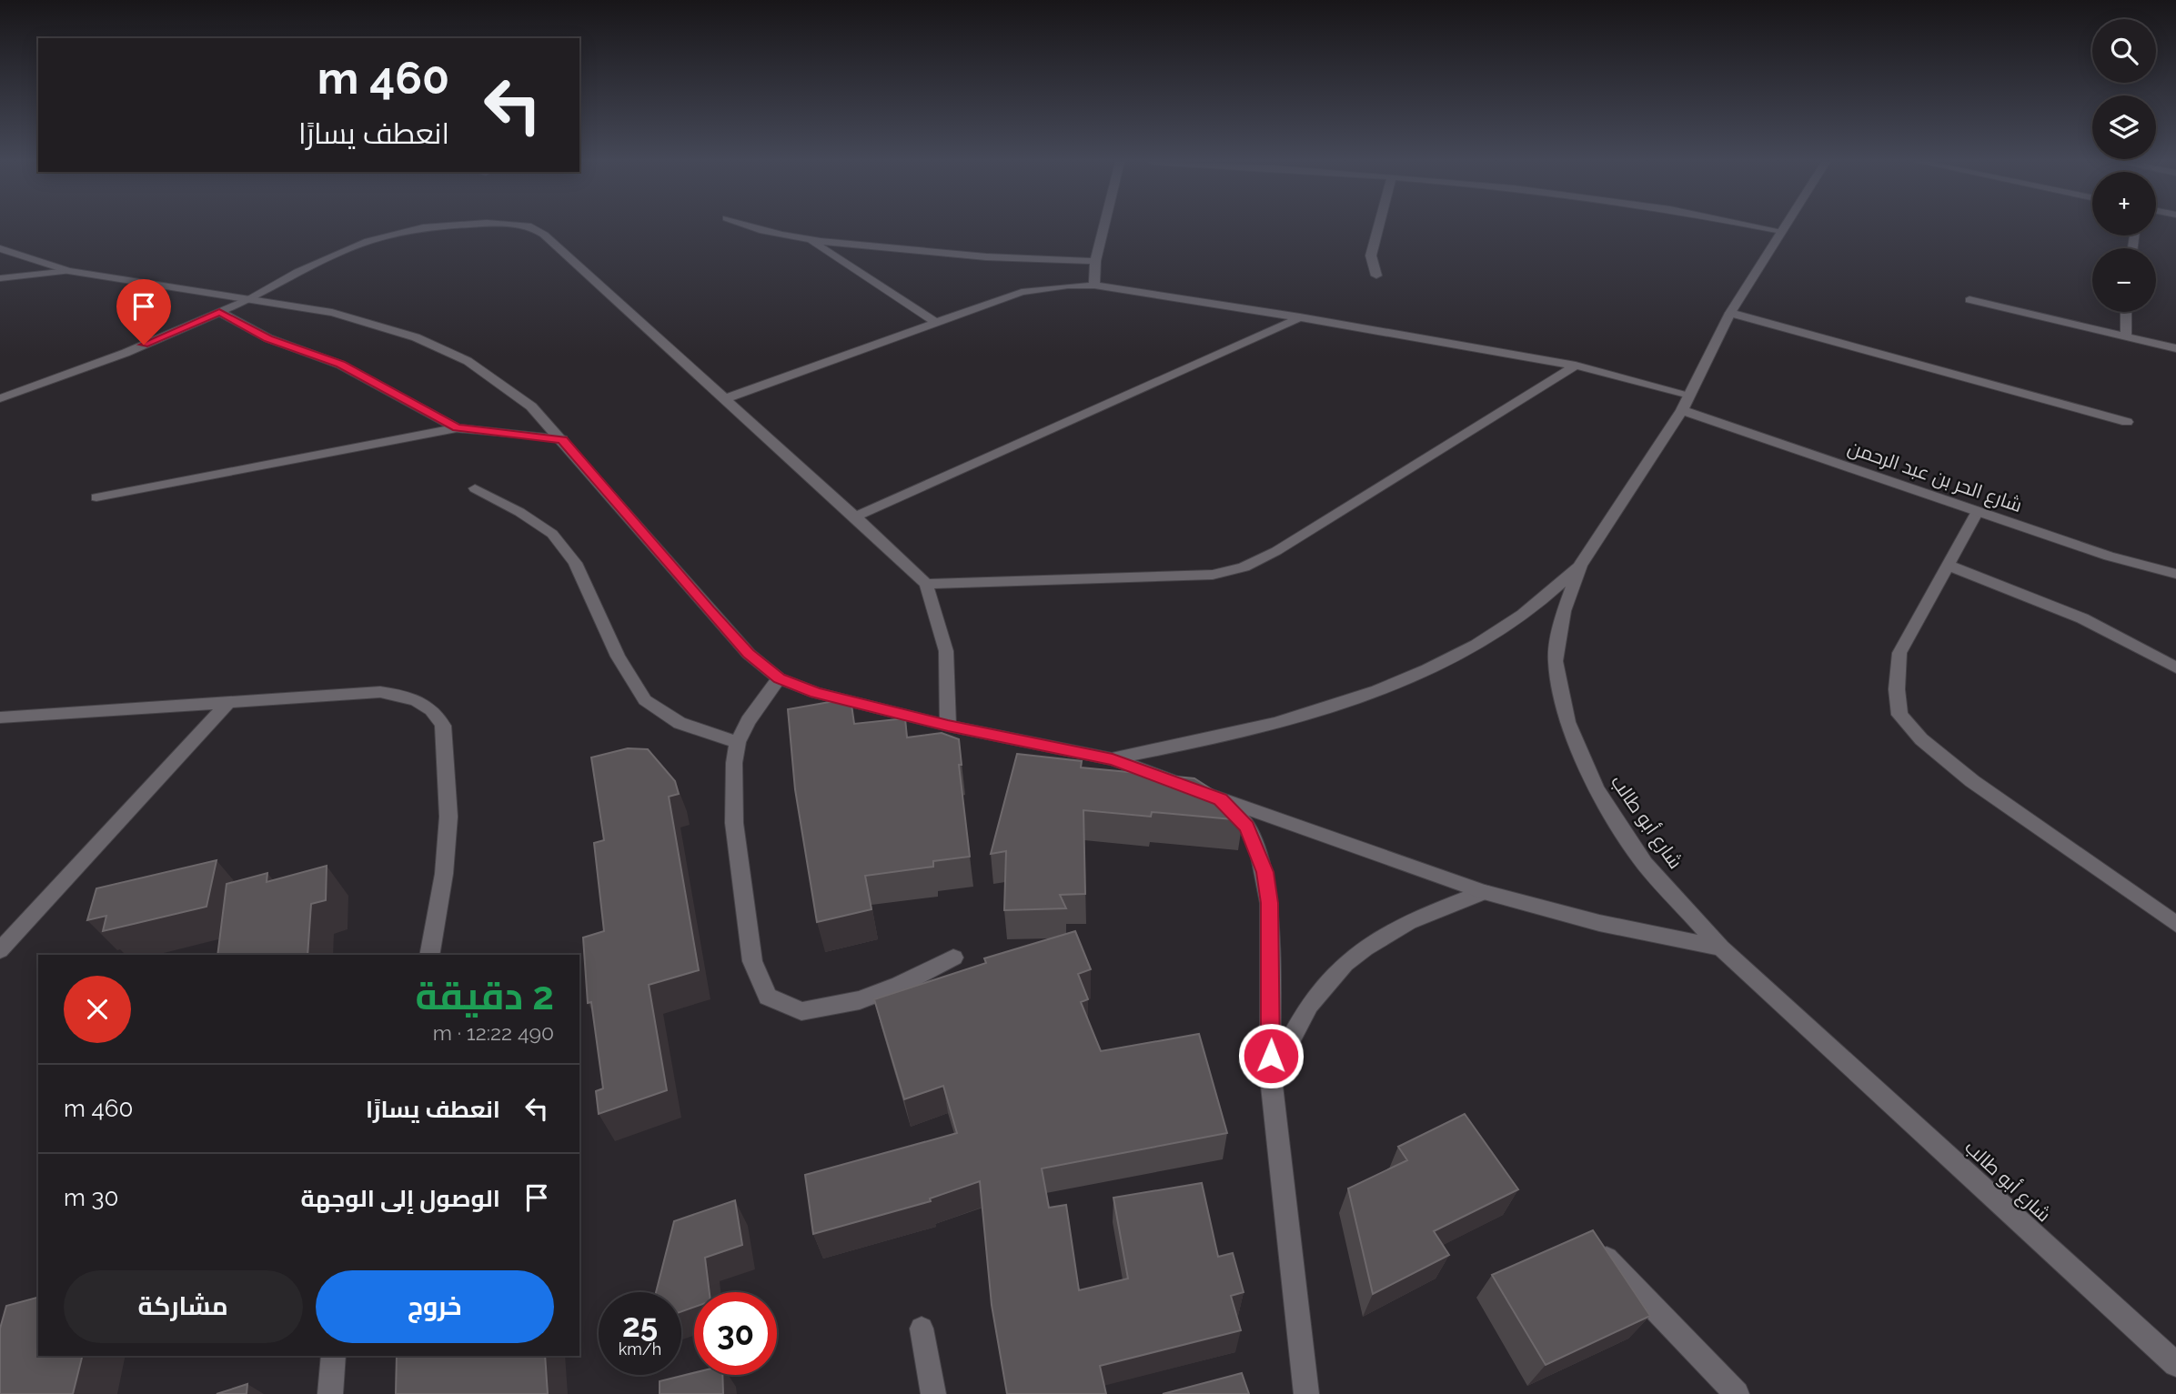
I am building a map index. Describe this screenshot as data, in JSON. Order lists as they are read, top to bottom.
{
  "streets": {
    "street": ["شارع الحر بن عبد الرحمن", "شارع أبو طالب"]
  },
  "crossings": [
    ["شارع الحر بن عبد الرحمن", "شارع أبو طالب"]
  ],
  "page": {
    "map_buttons": ["+", "−"],
    "turn": ["460 m", "انعطف يسارًا"],
    "heading": ["2 دقيقة", "490 m · 12:22"],
    "list": [
      {
        "name": "انعطف يسارًا",
        "value": "460 m"
      },
      {
        "name": "الوصول إلى الوجهة",
        "value": "30 m"
      }
    ],
    "buttons": ["خروج", "مشاركة"],
    "speed": "25 km/h",
    "limit": "30"
  }
}
